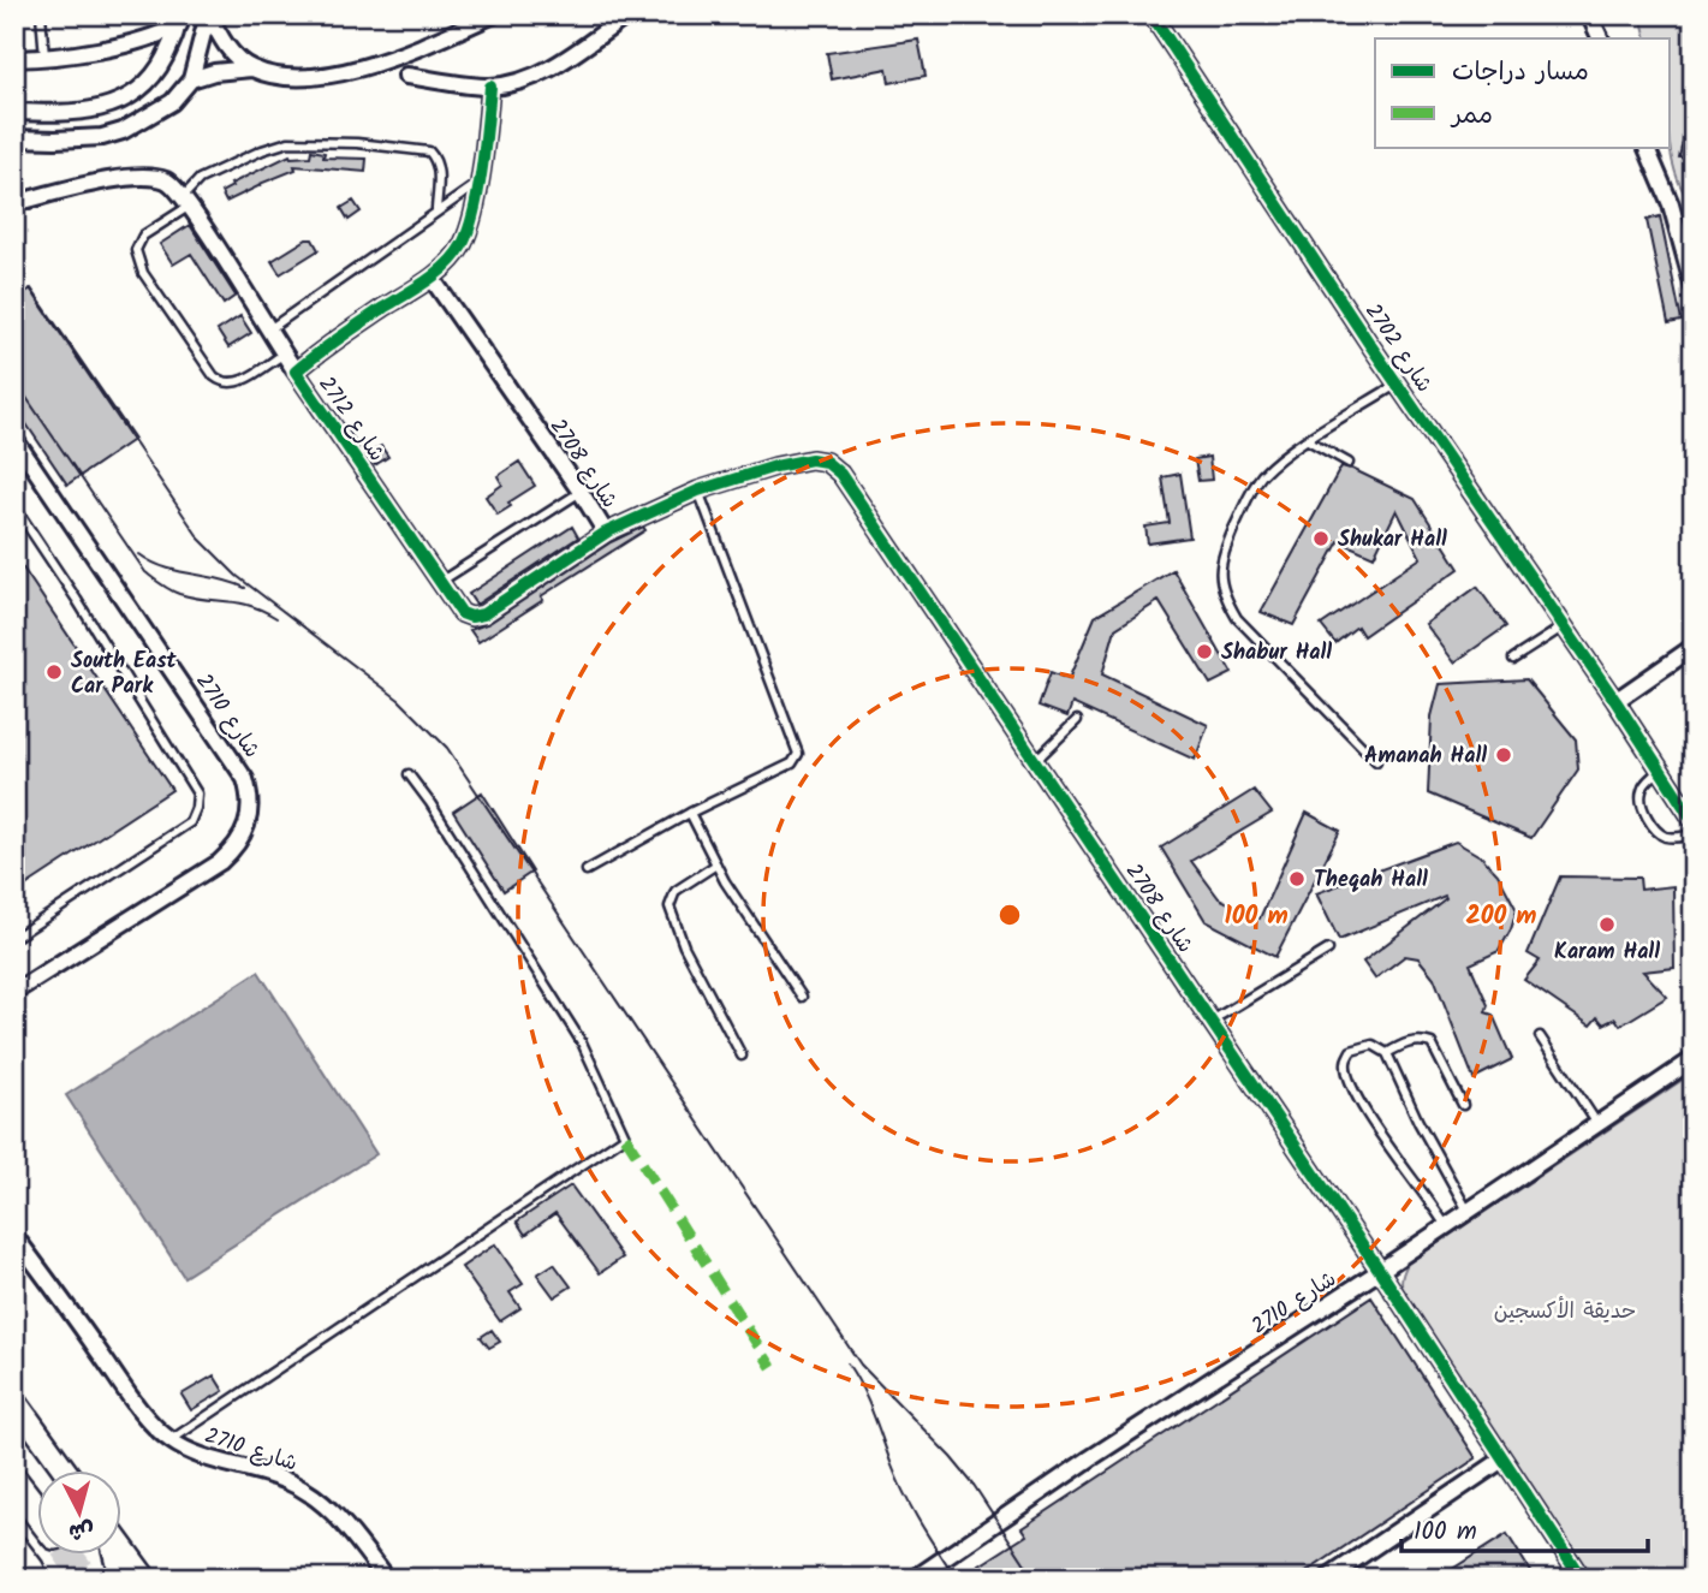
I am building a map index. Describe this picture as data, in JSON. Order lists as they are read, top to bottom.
{
  "streets": {
    "street": [
      "شارع 2702",
      "شارع 2712",
      "شارع 2708",
      "شارع 2710"
    ]
  },
  "crossings": [
    ["شارع 2712", "شارع 2708"],
    ["شارع 2708", "شارع 2710"]
  ],
  "parks": ["حديقة الأكسجين"],
  "places": [
    "Shukar Hall",
    "Shabur Hall",
    "South East Car Park",
    "Amanah Hall",
    "Theqah Hall",
    "Karam Hall"
  ],
  "legend": ["مسار دراجات", "ممر"],
  "scale_bar": "100 m",
  "north": "bottom",
  "rings": ["100 m", "200 m"]
}
